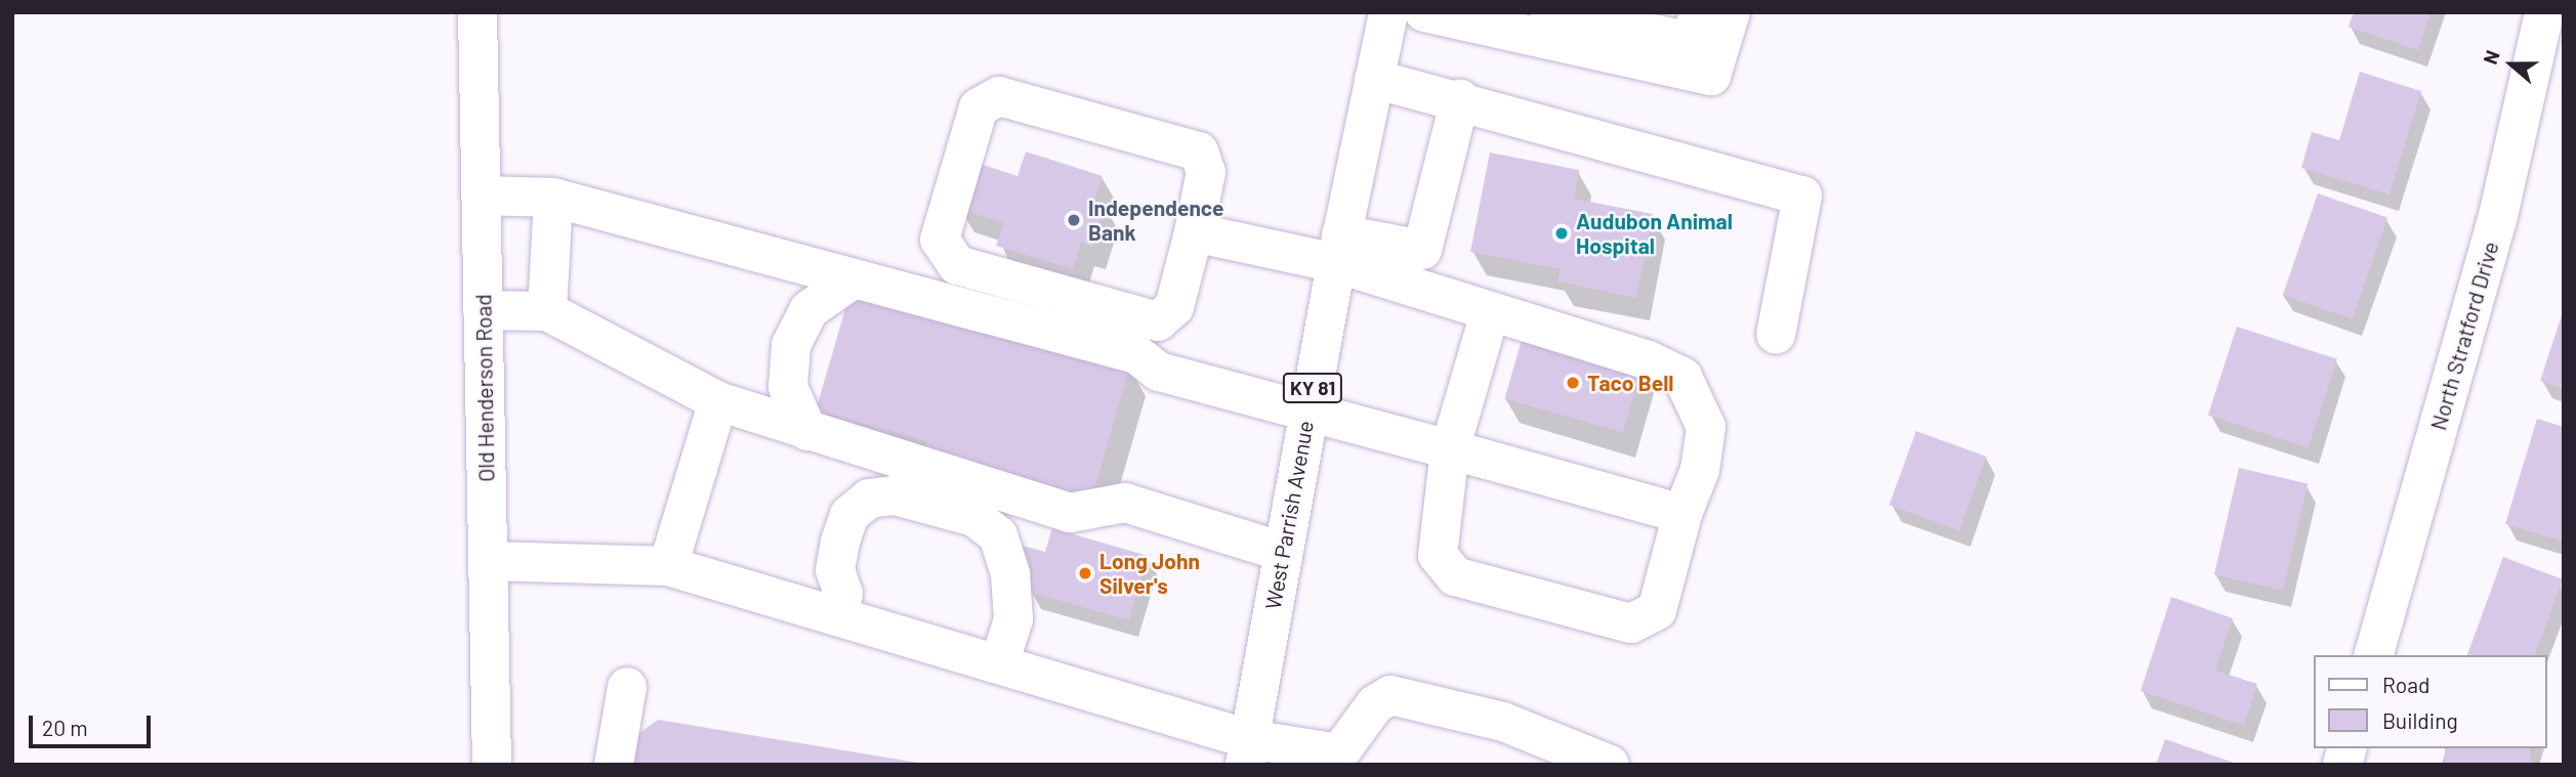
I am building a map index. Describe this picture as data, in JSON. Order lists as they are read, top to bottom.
{
  "streets": {
    "street": [
      "North Stratford Drive",
      "Old Henderson Road",
      "KY 81",
      "West Parrish Avenue"
    ]
  },
  "places": [
    "Independence Bank",
    "Audubon Animal Hospital",
    "Taco Bell",
    "Long John Silver's"
  ],
  "legend": ["Road", "Building"],
  "scale_bar": "20 m",
  "north": "left"
}
